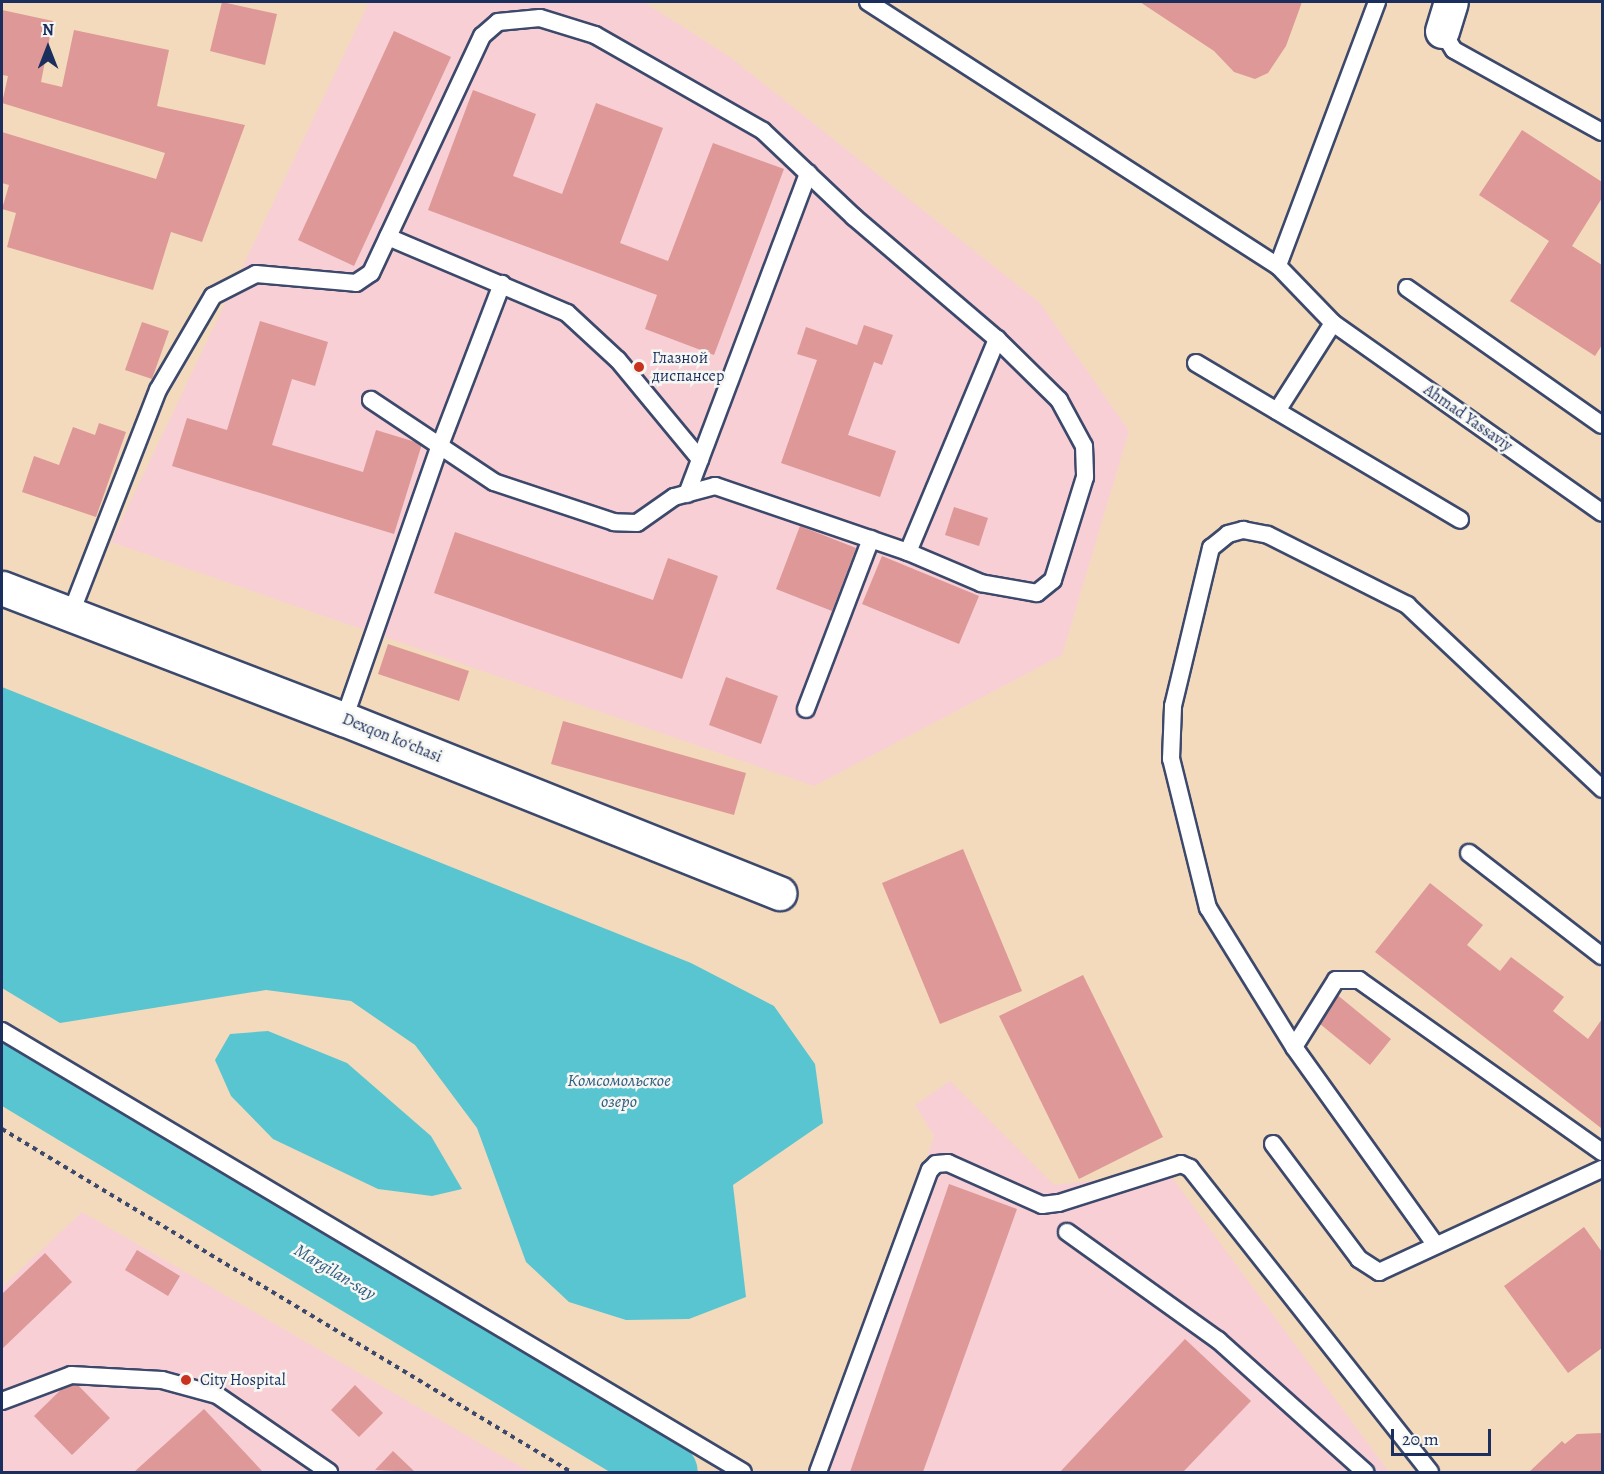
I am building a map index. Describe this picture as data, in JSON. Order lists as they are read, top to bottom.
{
  "streets": {
    "street": ["Dexqon koʻchasi"],
    "lane": ["Ahmad Yassaviy"]
  },
  "water": ["Комсомольское озеро", "Margilan-say"],
  "places": ["Глазной диспансер", "City Hospital"],
  "scale_bar": "20 m",
  "north": "top"
}
